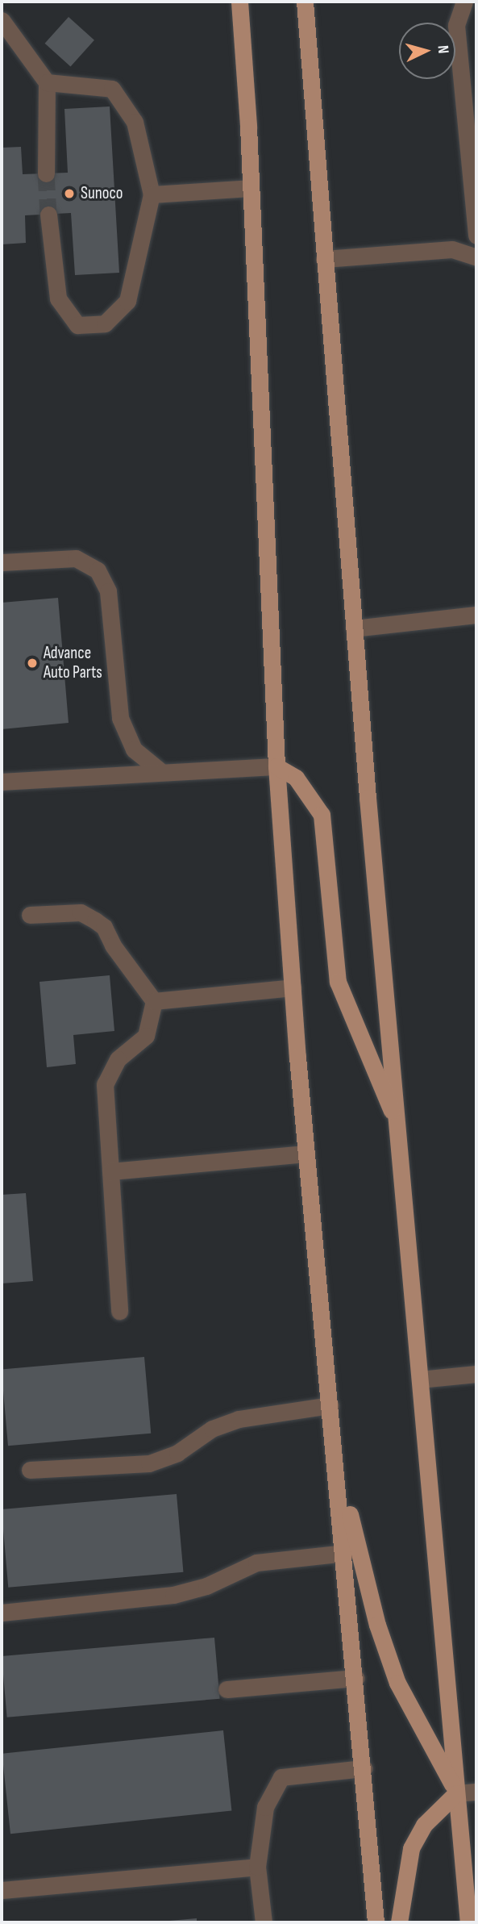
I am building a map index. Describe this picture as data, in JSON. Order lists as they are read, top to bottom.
{
  "places": ["Sunoco", "Advance Auto Parts"],
  "north": "right"
}
